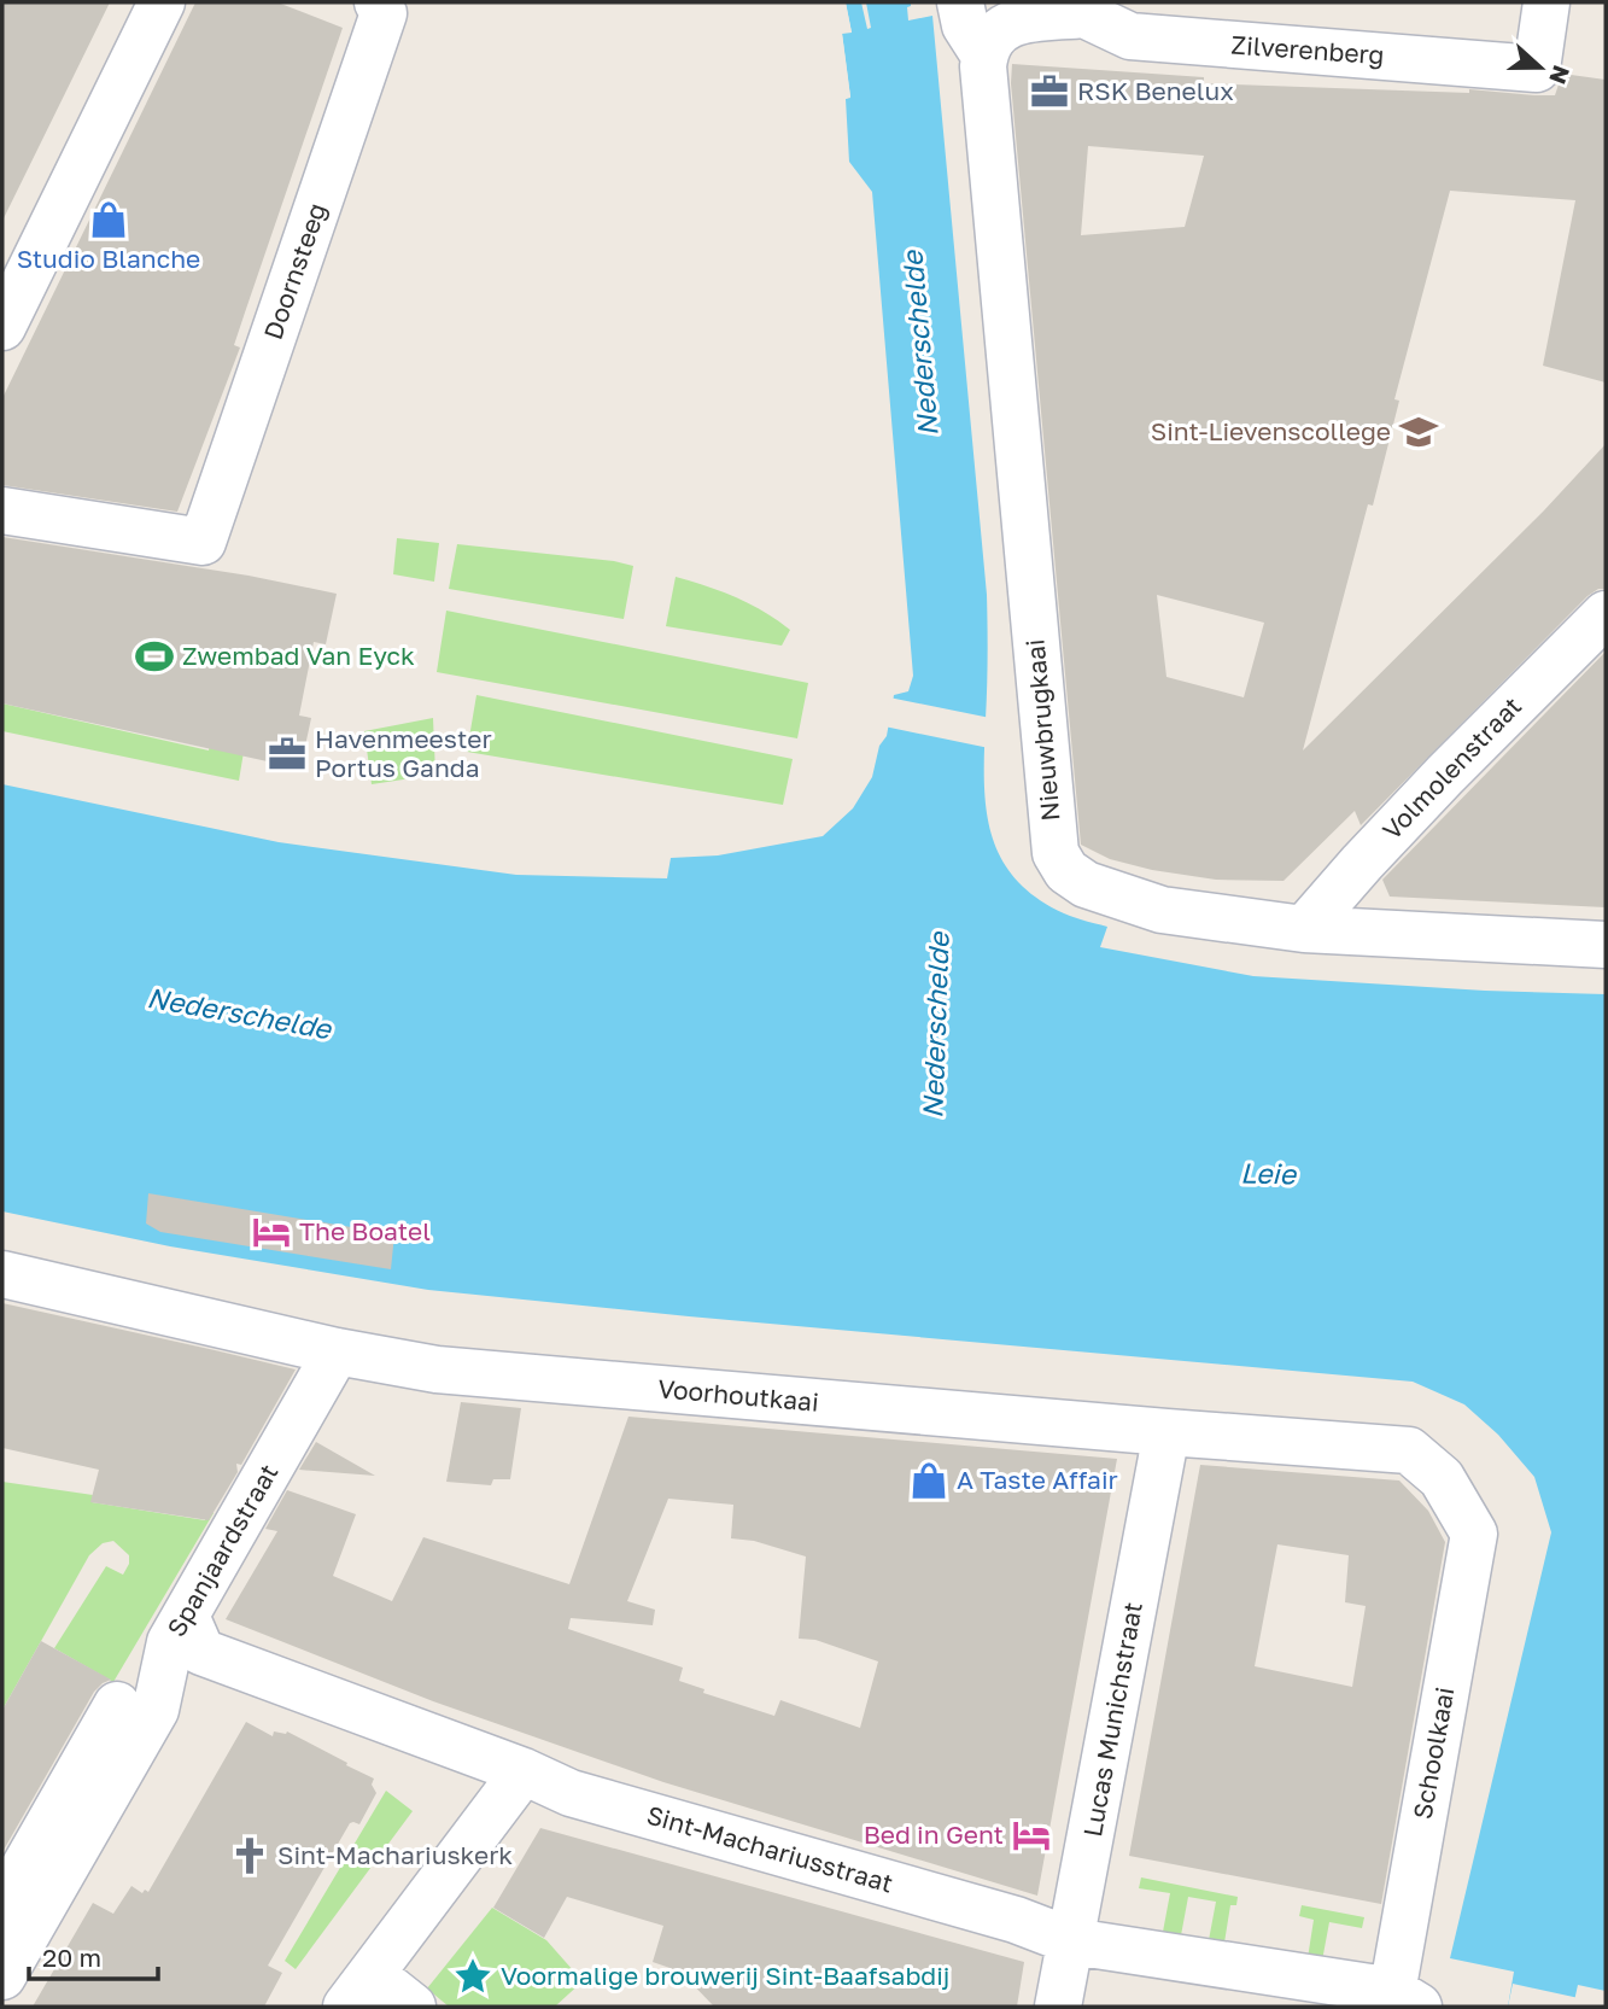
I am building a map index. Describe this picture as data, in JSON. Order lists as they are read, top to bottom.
{
  "streets": {
    "street": [
      "Zilverenberg",
      "Doornsteeg",
      "Nieuwbrugkaai",
      "Volmolenstraat",
      "Voorhoutkaai",
      "Spanjaardstraat",
      "Lucas Munichstraat",
      "Schoolkaai",
      "Sint-Machariusstraat"
    ]
  },
  "crossings": [
    ["Nieuwbrugkaai", "Volmolenstraat"],
    ["Voorhoutkaai", "Spanjaardstraat"],
    ["Voorhoutkaai", "Lucas Munichstraat"],
    ["Voorhoutkaai", "Schoolkaai"],
    ["Spanjaardstraat", "Sint-Machariusstraat"],
    ["Lucas Munichstraat", "Sint-Machariusstraat"],
    ["Schoolkaai", "Sint-Machariusstraat"]
  ],
  "water": ["Nederschelde", "Leie"],
  "places": {
    "office": ["RSK Benelux", "Havenmeester Portus Ganda"],
    "shop": ["Studio Blanche", "A Taste Affair"],
    "school or university": ["Sint-Lievenscollege"],
    "sports": ["Zwembad Van Eyck"],
    "hotel": ["The Boatel", "Bed in Gent"],
    "church": ["Sint-Machariuskerk"],
    "place": ["Voormalige brouwerij Sint-Baafsabdij"]
  },
  "scale_bar": "20 m",
  "north": "right"
}
